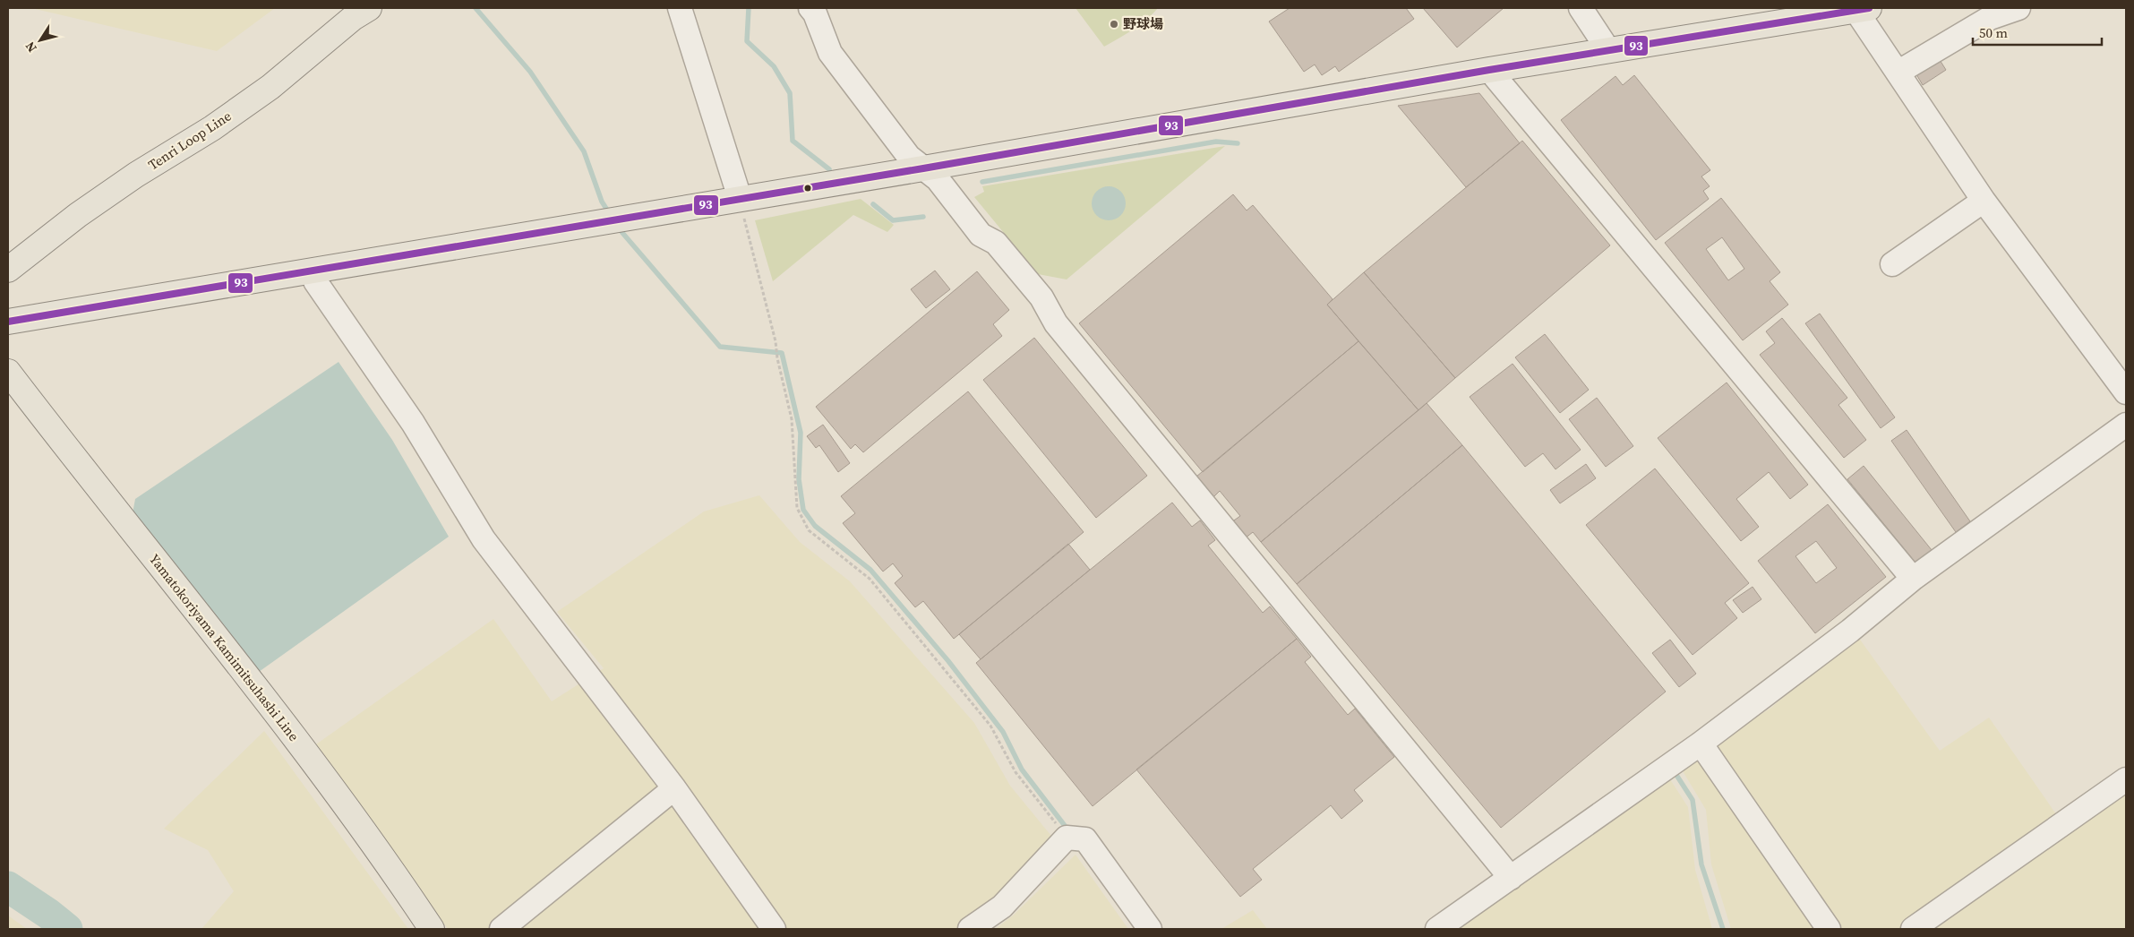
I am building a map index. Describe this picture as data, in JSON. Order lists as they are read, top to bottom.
{
  "streets": {
    "main road": ["Tenri Loop Line", "Yamatokoriyama Kamimitsuhashi Line"]
  },
  "places": ["野球場"],
  "lines": ["transit line 93"],
  "scale_bar": "50 m",
  "north": "bottom left"
}
